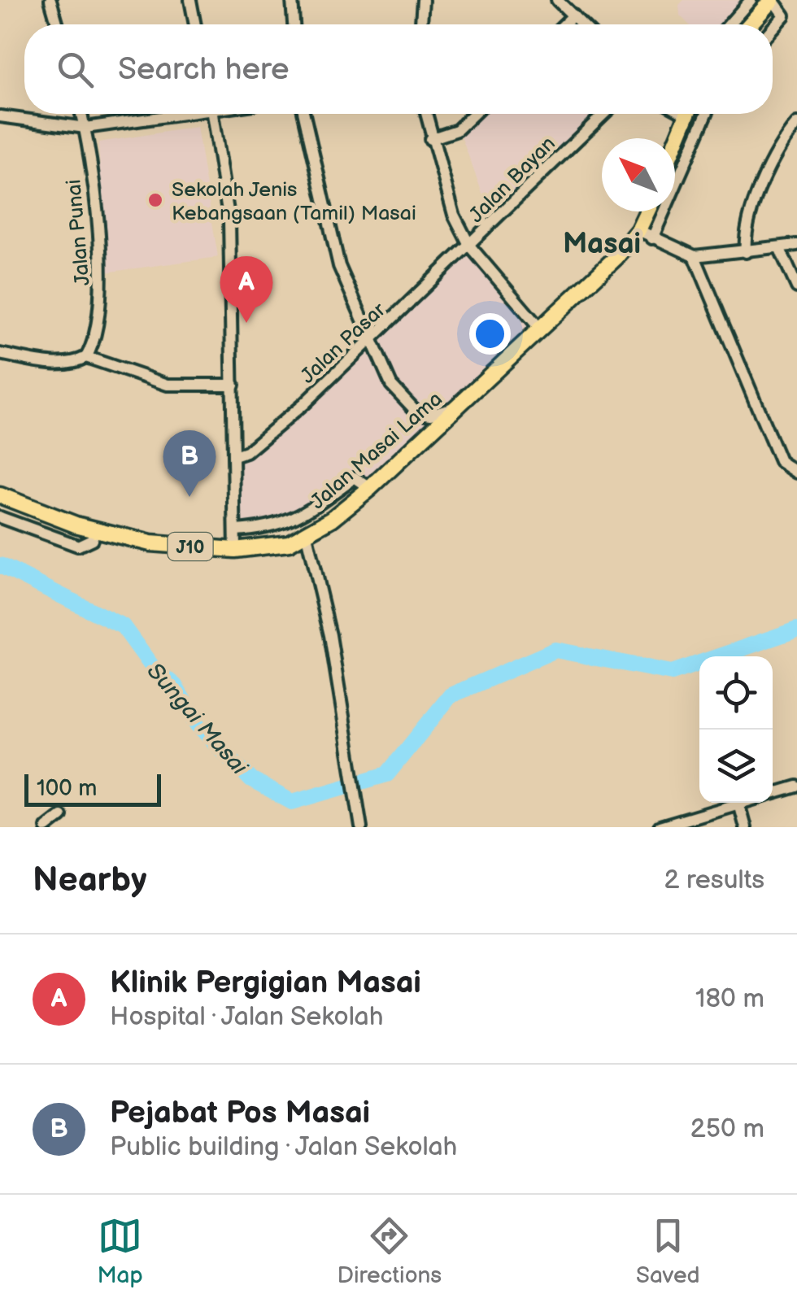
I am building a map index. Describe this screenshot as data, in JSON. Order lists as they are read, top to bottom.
{
  "streets": {
    "main road": ["Jalan Masai Lama", "J10"],
    "street": ["Jalan Bayan", "Jalan Punai", "Jalan Pasar"]
  },
  "crossings": [
    ["Jalan Bayan", "Jalan Pasar"]
  ],
  "districts": ["Masai"],
  "water": ["Sungai Masai"],
  "places": ["Sekolah Jenis Kebangsaan (Tamil) Masai"],
  "scale_bar": "100 m",
  "north": "top left",
  "page": {
    "search": "Search here",
    "pins": ["A", "B"],
    "scale": "100 m",
    "heading": ["Nearby", "2 results"],
    "list": [
      {
        "mark": "A",
        "name": "Klinik Pergigian Masai",
        "note": "Hospital · Jalan Sekolah",
        "value": "180 m"
      },
      {
        "mark": "B",
        "name": "Pejabat Pos Masai",
        "note": "Public building · Jalan Sekolah",
        "value": "250 m"
      }
    ],
    "nav": ["Map", "Directions", "Saved"]
  }
}
